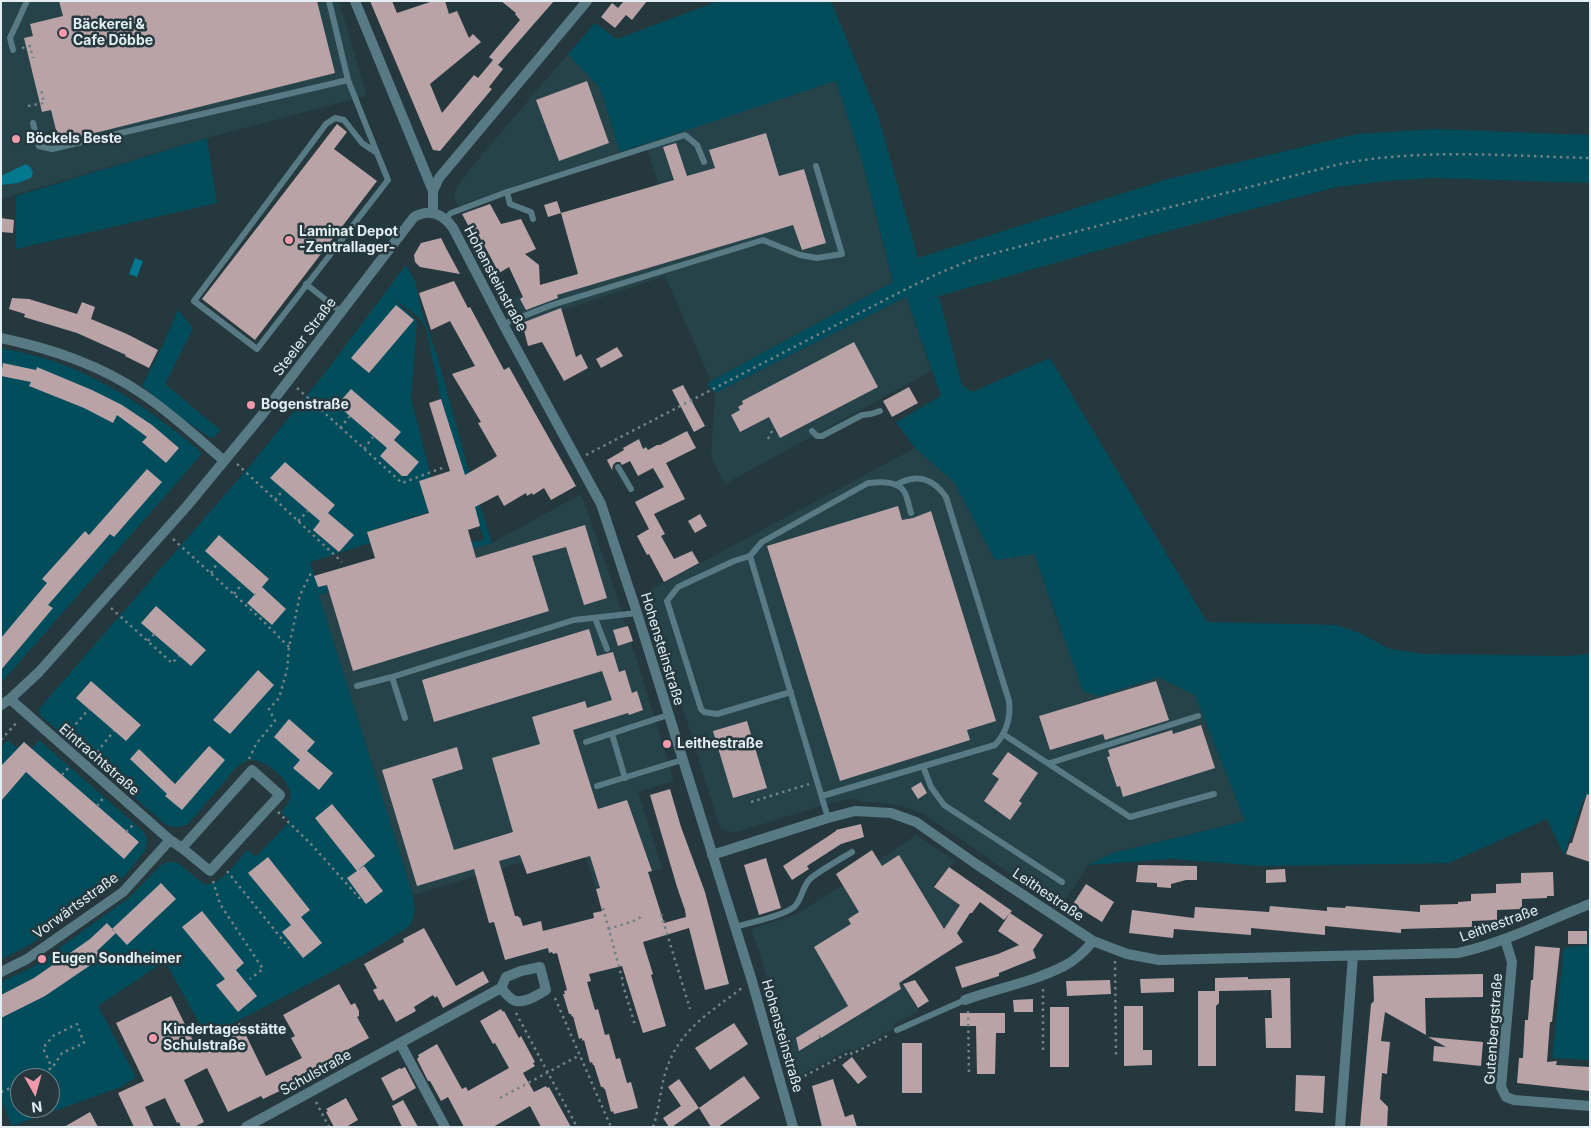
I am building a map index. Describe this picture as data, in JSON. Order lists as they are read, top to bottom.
{
  "streets": {
    "street": [
      "Hohensteinstraße",
      "Steeler Straße",
      "Eintrachtstraße",
      "Leithestraße",
      "Vorwärtsstraße",
      "Gutenbergstraße",
      "Schulstraße"
    ]
  },
  "crossings": [
    ["Hohensteinstraße", "Steeler Straße"],
    ["Hohensteinstraße", "Leithestraße"],
    ["Steeler Straße", "Eintrachtstraße"],
    ["Eintrachtstraße", "Vorwärtsstraße"],
    ["Leithestraße", "Gutenbergstraße"]
  ],
  "places": [
    "Bäckerei & Cafe Döbbe",
    "Böckels Beste",
    "Laminat Depot -Zentrallager-",
    "Bogenstraße",
    "Leithestraße",
    "Eugen Sondheimer",
    "Kindertagesstätte Schulstraße"
  ],
  "north": "bottom"
}
